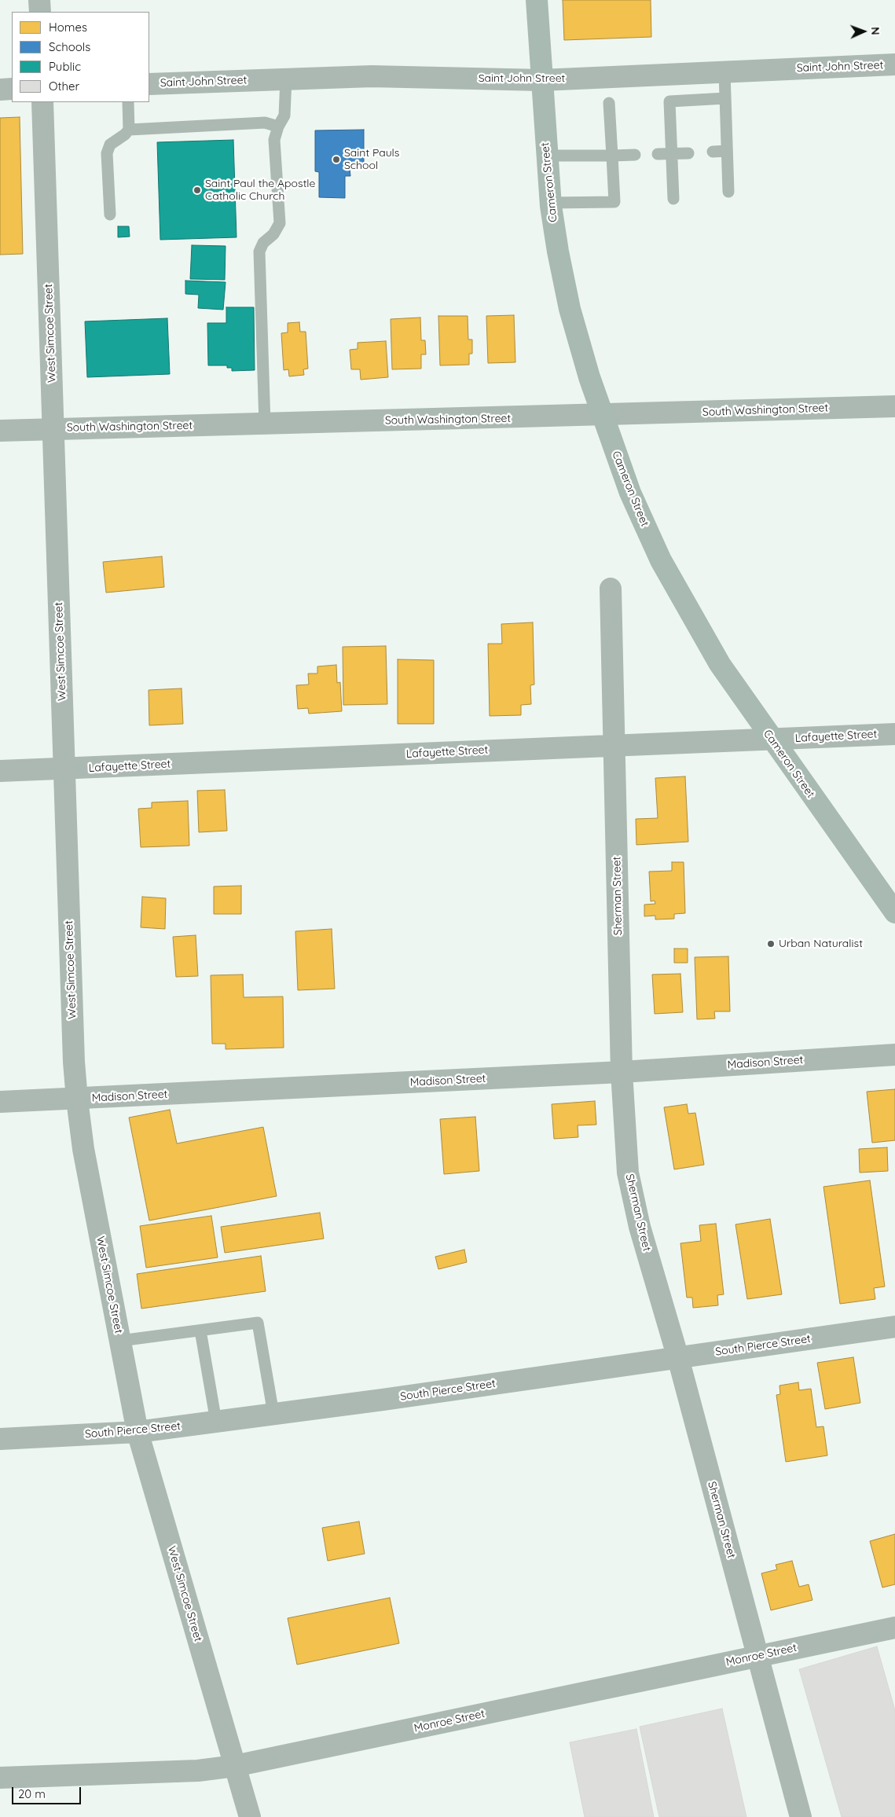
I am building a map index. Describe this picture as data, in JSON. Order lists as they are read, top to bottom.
{
  "streets": {
    "main road": ["Cameron Street"],
    "street": [
      "Saint John Street",
      "West Simcoe Street",
      "South Washington Street",
      "Lafayette Street",
      "Sherman Street",
      "Madison Street",
      "South Pierce Street",
      "Monroe Street"
    ]
  },
  "crossings": [
    ["Saint John Street", "Cameron Street"],
    ["Cameron Street", "South Washington Street"],
    ["Cameron Street", "Lafayette Street"],
    ["West Simcoe Street", "South Washington Street"],
    ["West Simcoe Street", "Lafayette Street"],
    ["West Simcoe Street", "Madison Street"],
    ["West Simcoe Street", "South Pierce Street"],
    ["West Simcoe Street", "Monroe Street"],
    ["Lafayette Street", "Sherman Street"],
    ["Sherman Street", "Madison Street"],
    ["Sherman Street", "South Pierce Street"],
    ["Sherman Street", "Monroe Street"]
  ],
  "places": ["Saint Pauls School", "Saint Paul the Apostle Catholic Church", "Urban Naturalist"],
  "legend": [
    "Homes",
    "Schools",
    "Public",
    "Other"
  ],
  "scale_bar": "20 m",
  "north": "right"
}
